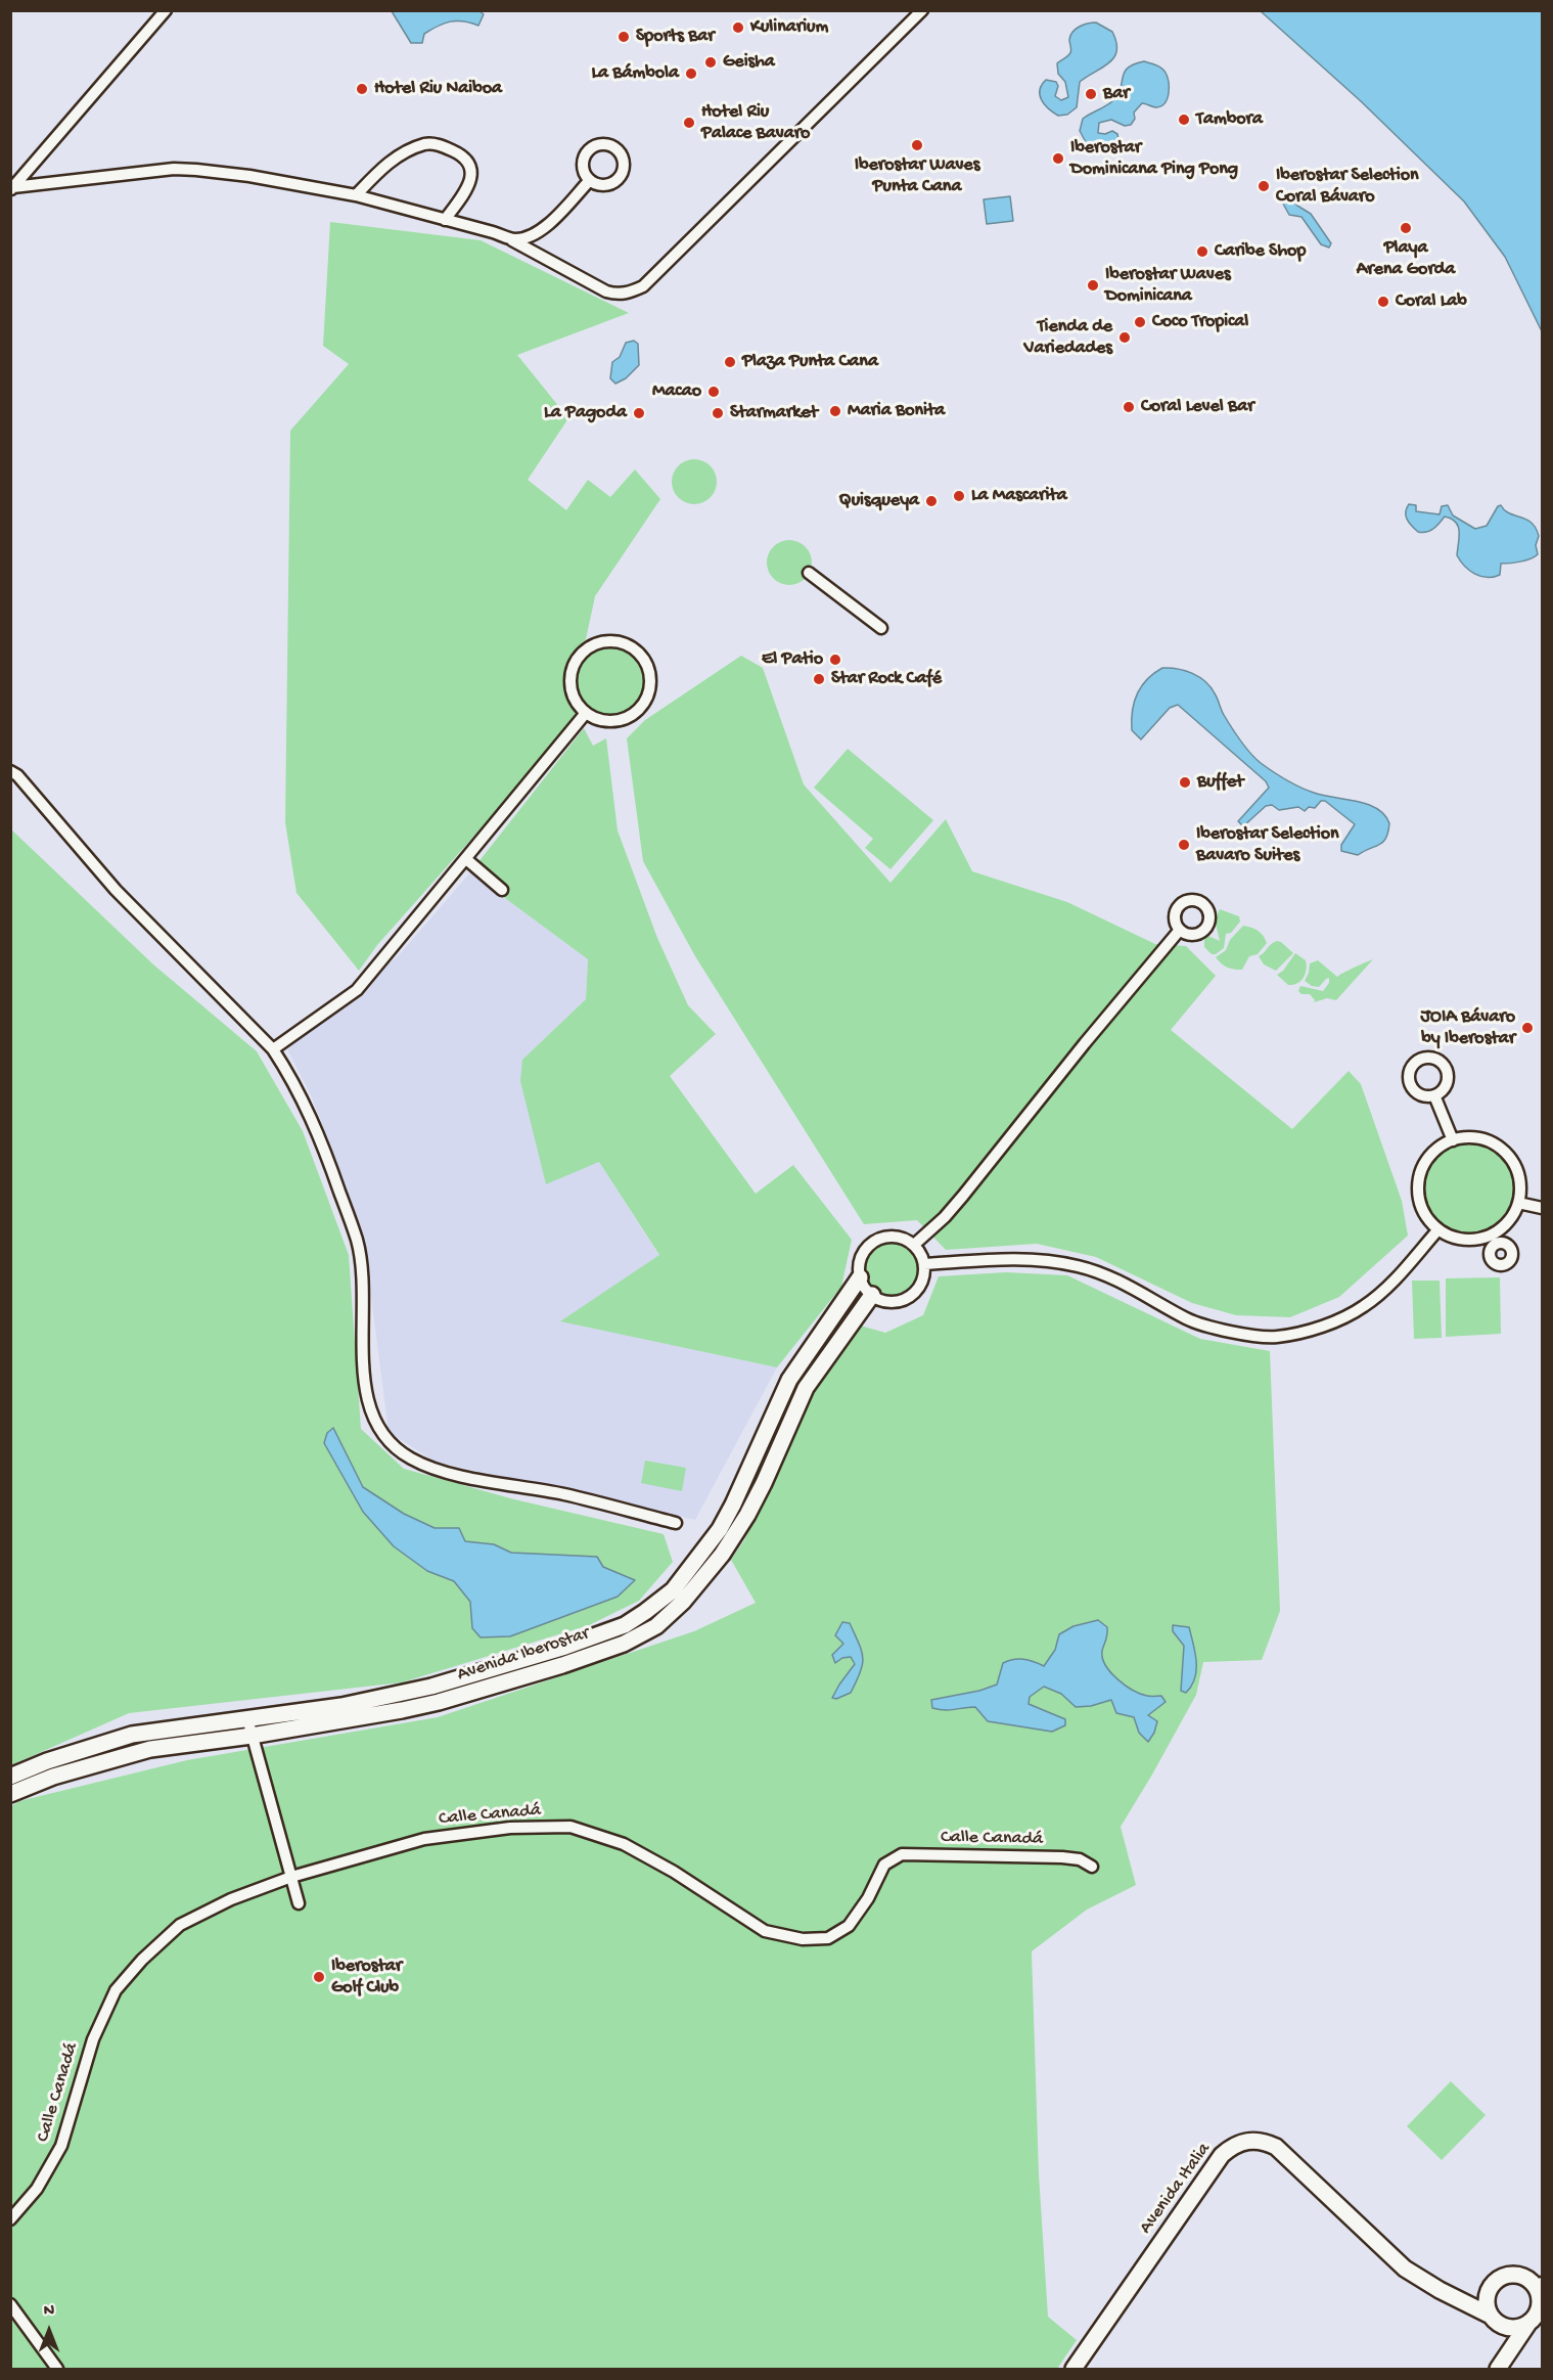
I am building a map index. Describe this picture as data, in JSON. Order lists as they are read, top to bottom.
{
  "streets": {
    "street": ["Avenida Iberostar", "Calle Canadá", "Avenida Italia"]
  },
  "places": [
    "Kulinarium",
    "Sports Bar",
    "Geisha",
    "La Bámbola",
    "Hotel Riu Naiboa",
    "Bar",
    "Tambora",
    "Hotel Riu Palace Bavaro",
    "Iberostar Waves Punta Cana",
    "Iberostar Dominicana Ping Pong",
    "Iberostar Selection Coral Bávaro",
    "Playa Arena Gorda",
    "Caribe Shop",
    "Iberostar Waves Dominicana",
    "Coral Lab",
    "Coco Tropical",
    "Tienda de Variedades",
    "Plaza Punta Cana",
    "Macao",
    "Coral Level Bar",
    "Maria Bonita",
    "La Pagoda",
    "Starmarket",
    "La Mascarita",
    "Quisqueya",
    "El Patio",
    "Star Rock Café",
    "Buffet",
    "Iberostar Selection Bavaro Suites",
    "JOIA Bávaro by Iberostar",
    "Iberostar Golf Club"
  ],
  "north": "top"
}
